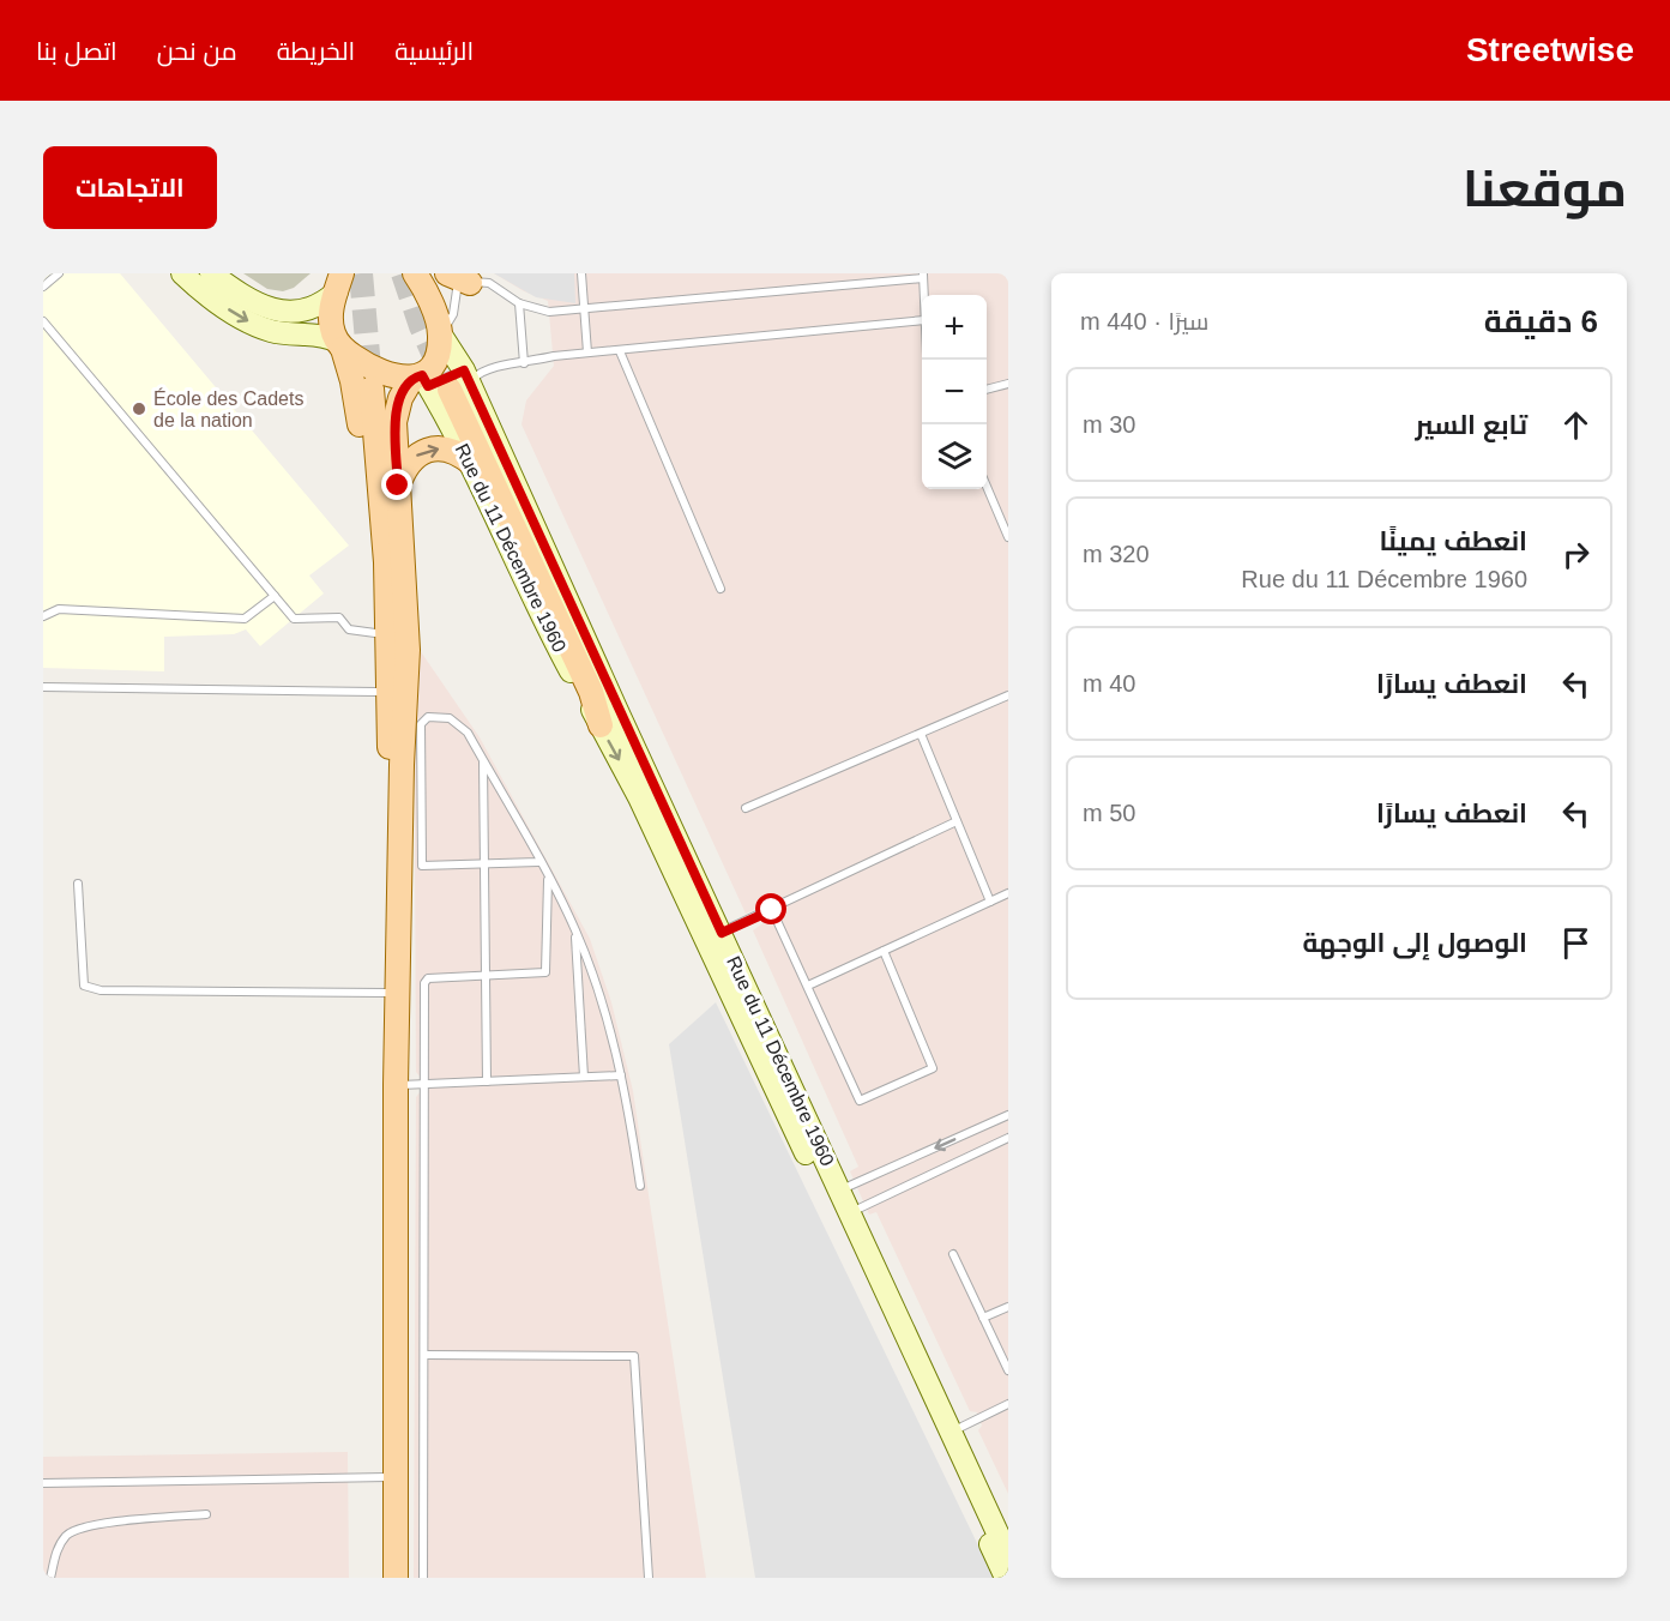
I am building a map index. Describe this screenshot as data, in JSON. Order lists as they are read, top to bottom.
{
  "streets": {
    "main road": ["Rue du 11 Décembre 1960"]
  },
  "places": ["École des Cadets de la nation"],
  "page": {
    "header": "Streetwise",
    "nav": [
      "الرئيسية",
      "الخريطة",
      "من نحن",
      "اتصل بنا"
    ],
    "title": "موقعنا",
    "buttons": "الاتجاهات",
    "heading": ["6 دقيقة", "سيرًا · 440 m"],
    "map_buttons": ["+", "−"],
    "list": [
      ["تابع السير", "30 m"],
      ["انعطف يمينًا", "Rue du 11 Décembre 1960", "320 m"],
      ["انعطف يسارًا", "40 m"],
      ["انعطف يسارًا", "50 m"],
      "الوصول إلى الوجهة"
    ]
  }
}
